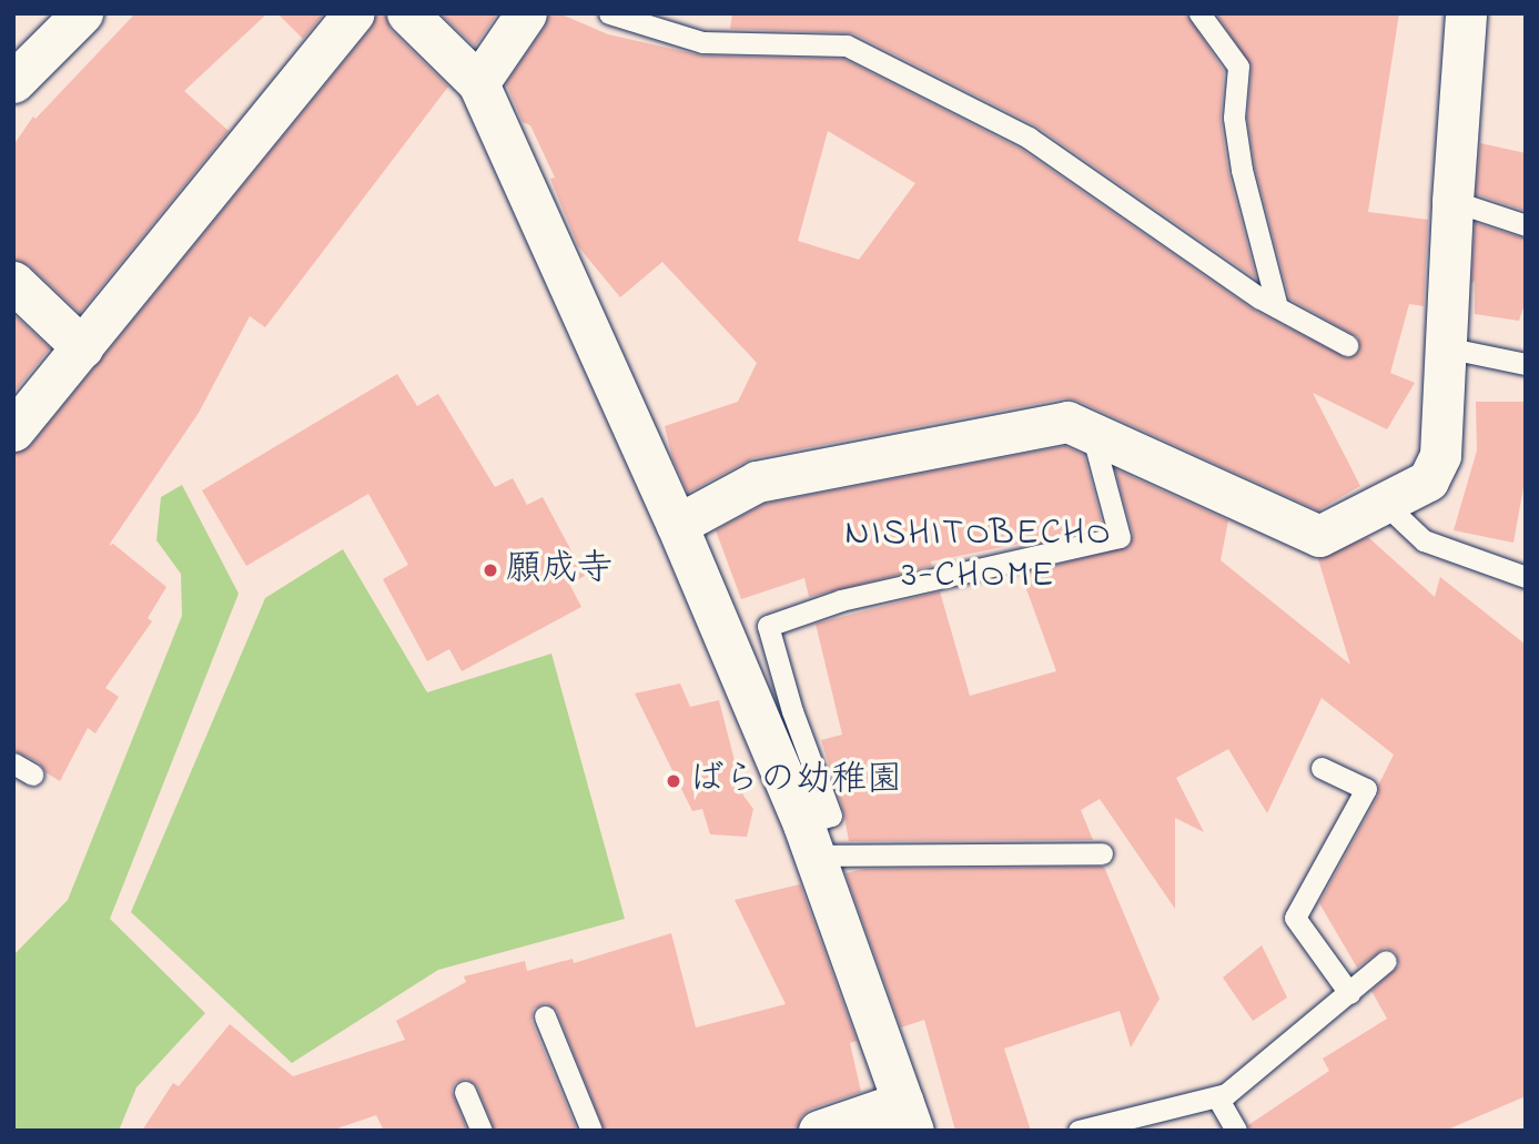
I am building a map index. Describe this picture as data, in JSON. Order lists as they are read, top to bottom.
{
  "districts": ["NISHITOBECHO 3-CHOME"],
  "places": ["願成寺", "ばらの幼稚園"]
}
